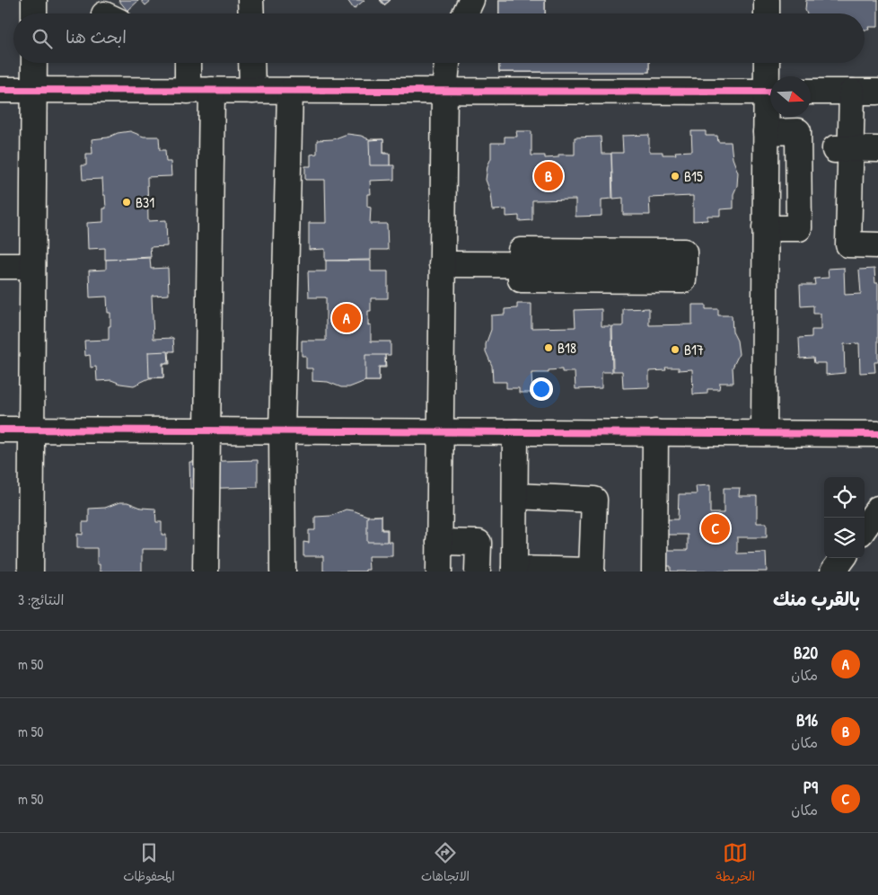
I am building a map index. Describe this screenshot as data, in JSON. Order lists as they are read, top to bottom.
{
  "places": [
    "B15",
    "B31",
    "B18",
    "B17"
  ],
  "north": "right",
  "page": {
    "search": "ابحث هنا",
    "pins": ["B", "A", "C"],
    "heading": ["بالقرب منك", "النتائج: 3"],
    "list": [
      {
        "mark": "A",
        "name": "B20",
        "note": "مكان",
        "value": "50 m"
      },
      {
        "mark": "B",
        "name": "B16",
        "note": "مكان",
        "value": "50 m"
      },
      {
        "mark": "C",
        "name": "P9",
        "note": "مكان",
        "value": "50 m"
      }
    ],
    "nav": ["الخريطة", "الاتجاهات", "المحفوظات"]
  }
}
